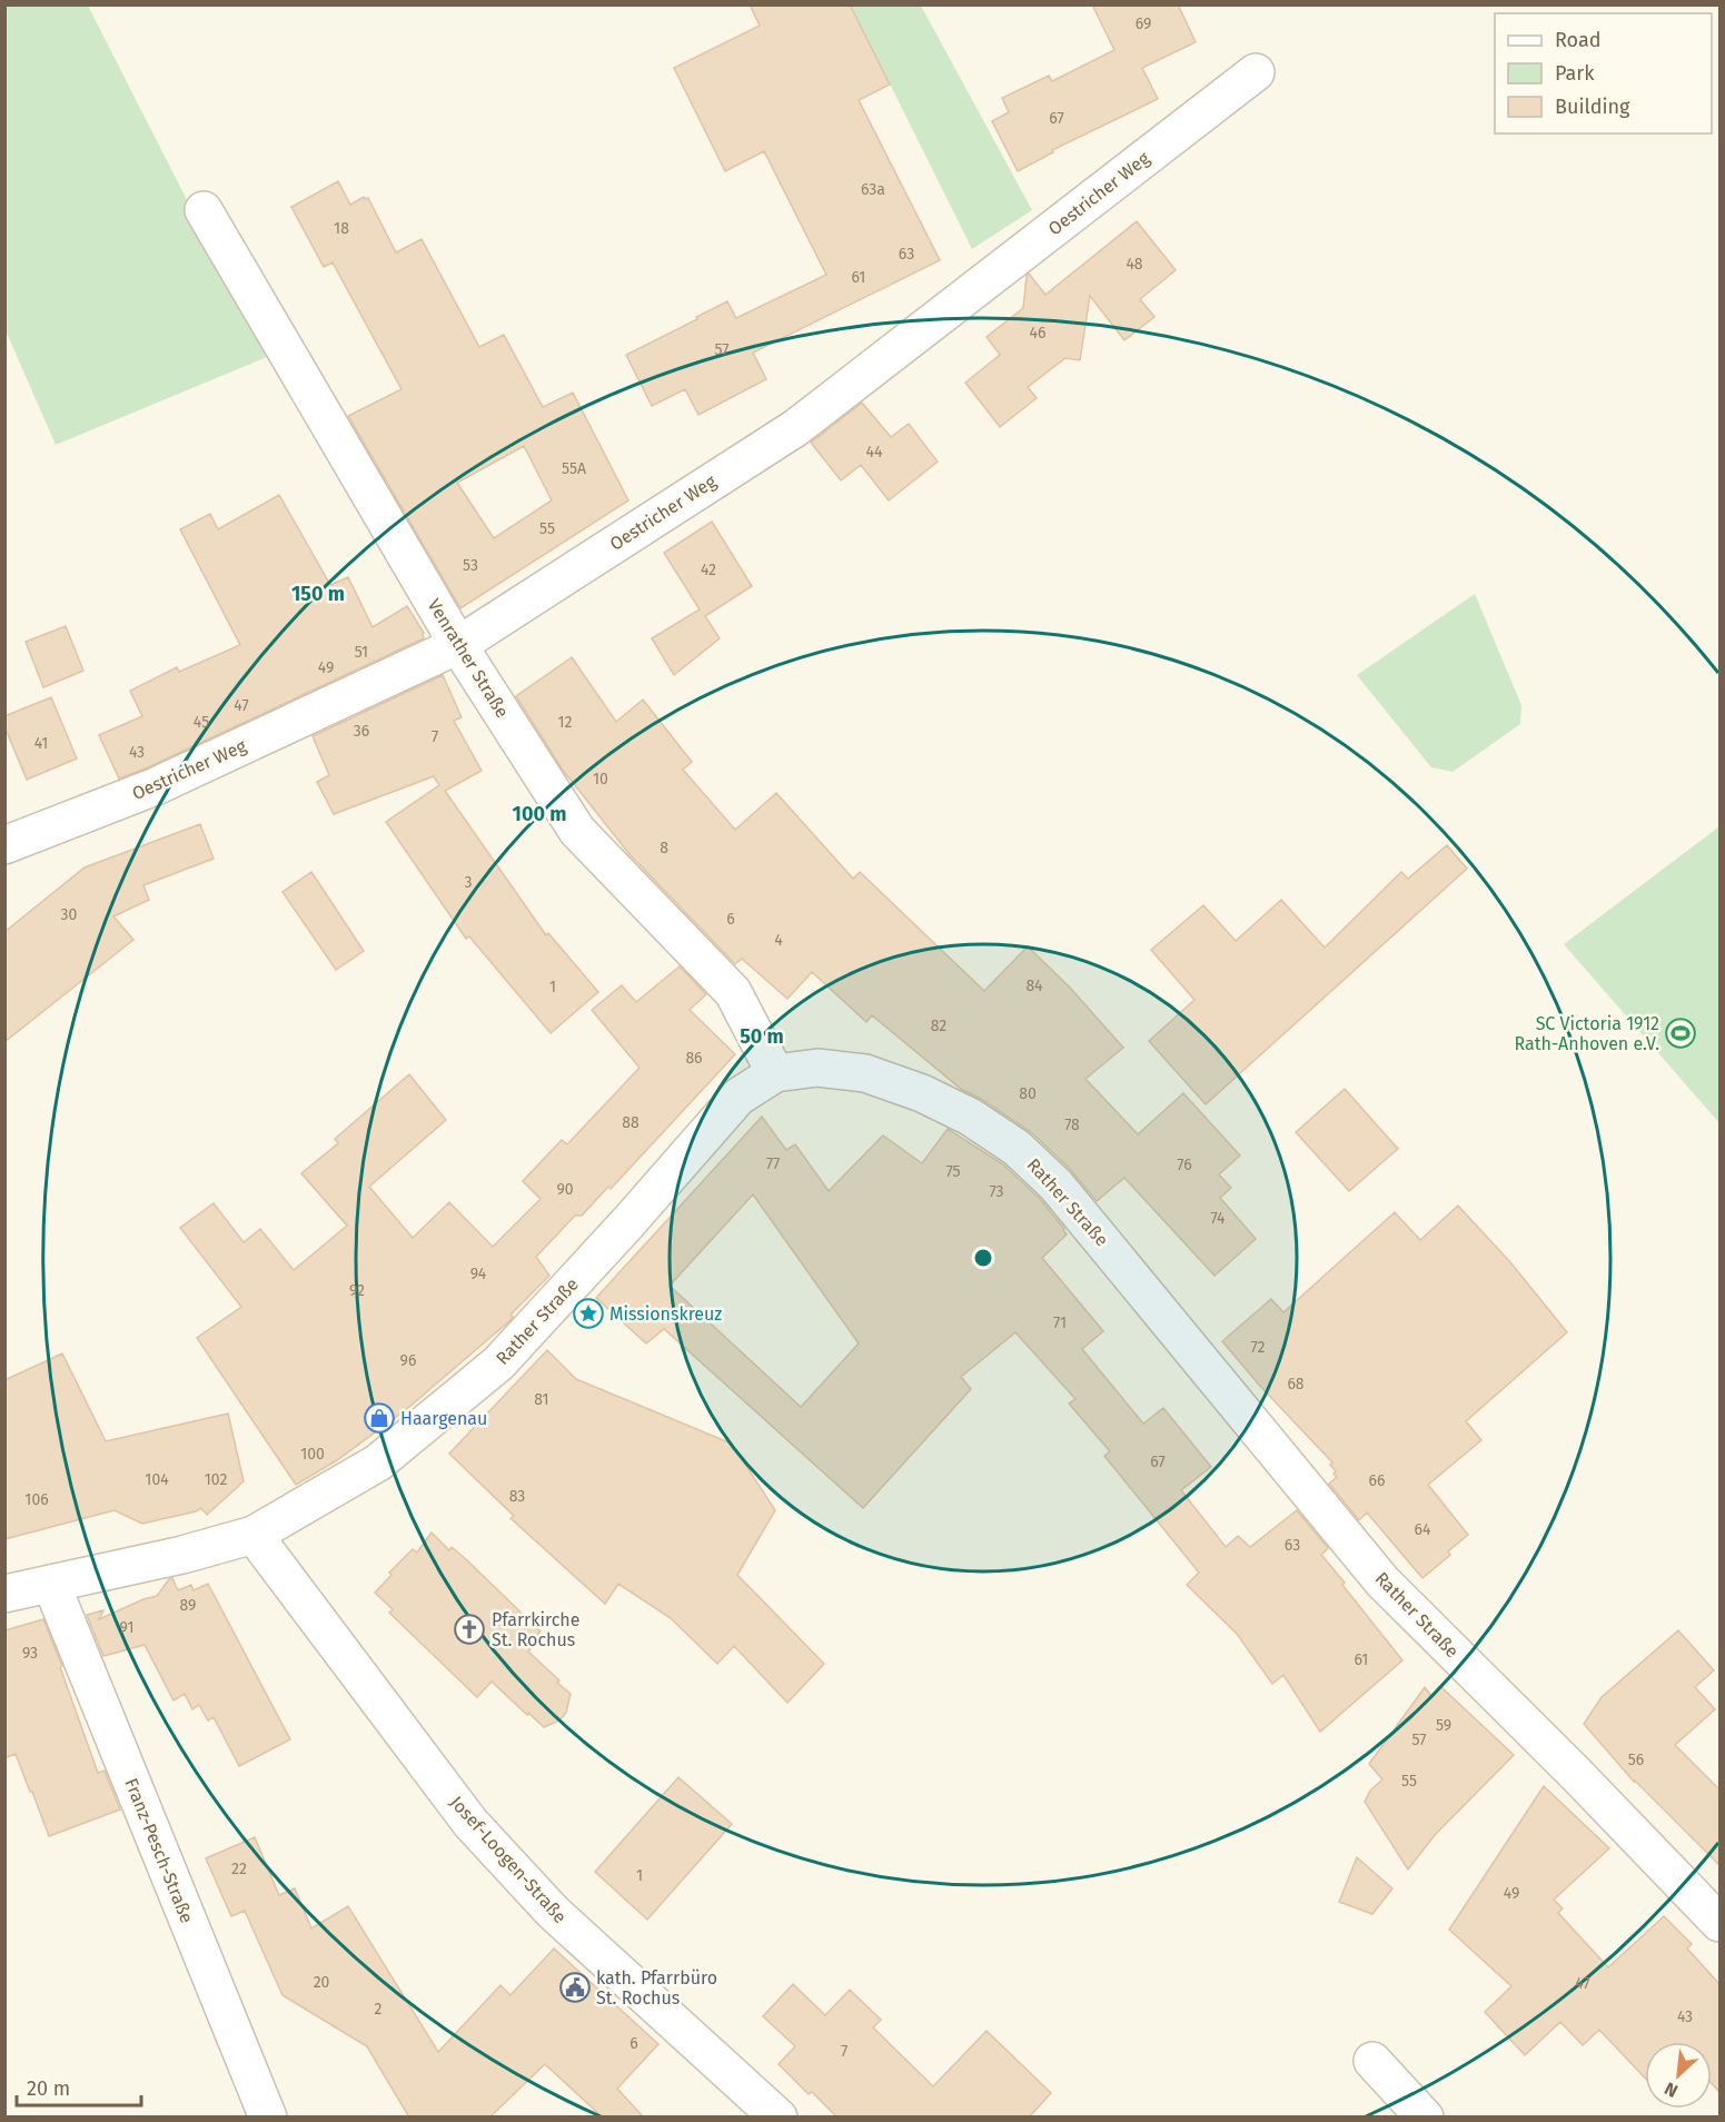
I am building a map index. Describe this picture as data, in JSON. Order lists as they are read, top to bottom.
{
  "streets": {
    "street": [
      "Oestricher Weg",
      "Venrather Straße",
      "Rather Straße",
      "Franz-Pesch-Straße",
      "Josef-Loogen-Straße"
    ]
  },
  "crossings": [
    ["Oestricher Weg", "Venrather Straße"],
    ["Venrather Straße", "Rather Straße"],
    ["Rather Straße", "Franz-Pesch-Straße"],
    ["Rather Straße", "Josef-Loogen-Straße"]
  ],
  "places": {
    "sports": ["SC Victoria 1912 Rath-Anhoven e.V."],
    "place": ["Missionskreuz"],
    "shop": ["Haargenau"],
    "church": ["Pfarrkirche St. Rochus"],
    "public building": ["kath. Pfarrbüro St. Rochus"]
  },
  "house_numbers": [
    "69",
    "67",
    "63a",
    "18",
    "63",
    "48",
    "61",
    "46",
    "57",
    "44",
    "55A",
    "55",
    "53",
    "42",
    "51",
    "49",
    "47",
    "45",
    "12",
    "36",
    "7",
    "41",
    "43",
    "10",
    "8",
    "3",
    "30",
    "6",
    "4",
    "84",
    "1",
    "82",
    "86",
    "80",
    "88",
    "78",
    "77",
    "76",
    "75",
    "90",
    "73",
    "74",
    "94",
    "92",
    "71",
    "72",
    "96",
    "68",
    "81",
    "100",
    "67",
    "104",
    "102",
    "66",
    "83",
    "106",
    "64",
    "63",
    "89",
    "91",
    "93",
    "61",
    "59",
    "57",
    "56",
    "55",
    "22",
    "1",
    "49",
    "20",
    "47",
    "2",
    "43",
    "6",
    "7"
  ],
  "legend": ["Road", "Park", "Building"],
  "scale_bar": "20 m",
  "north": "bottom left",
  "rings": ["150 m", "100 m", "50 m"]
}
